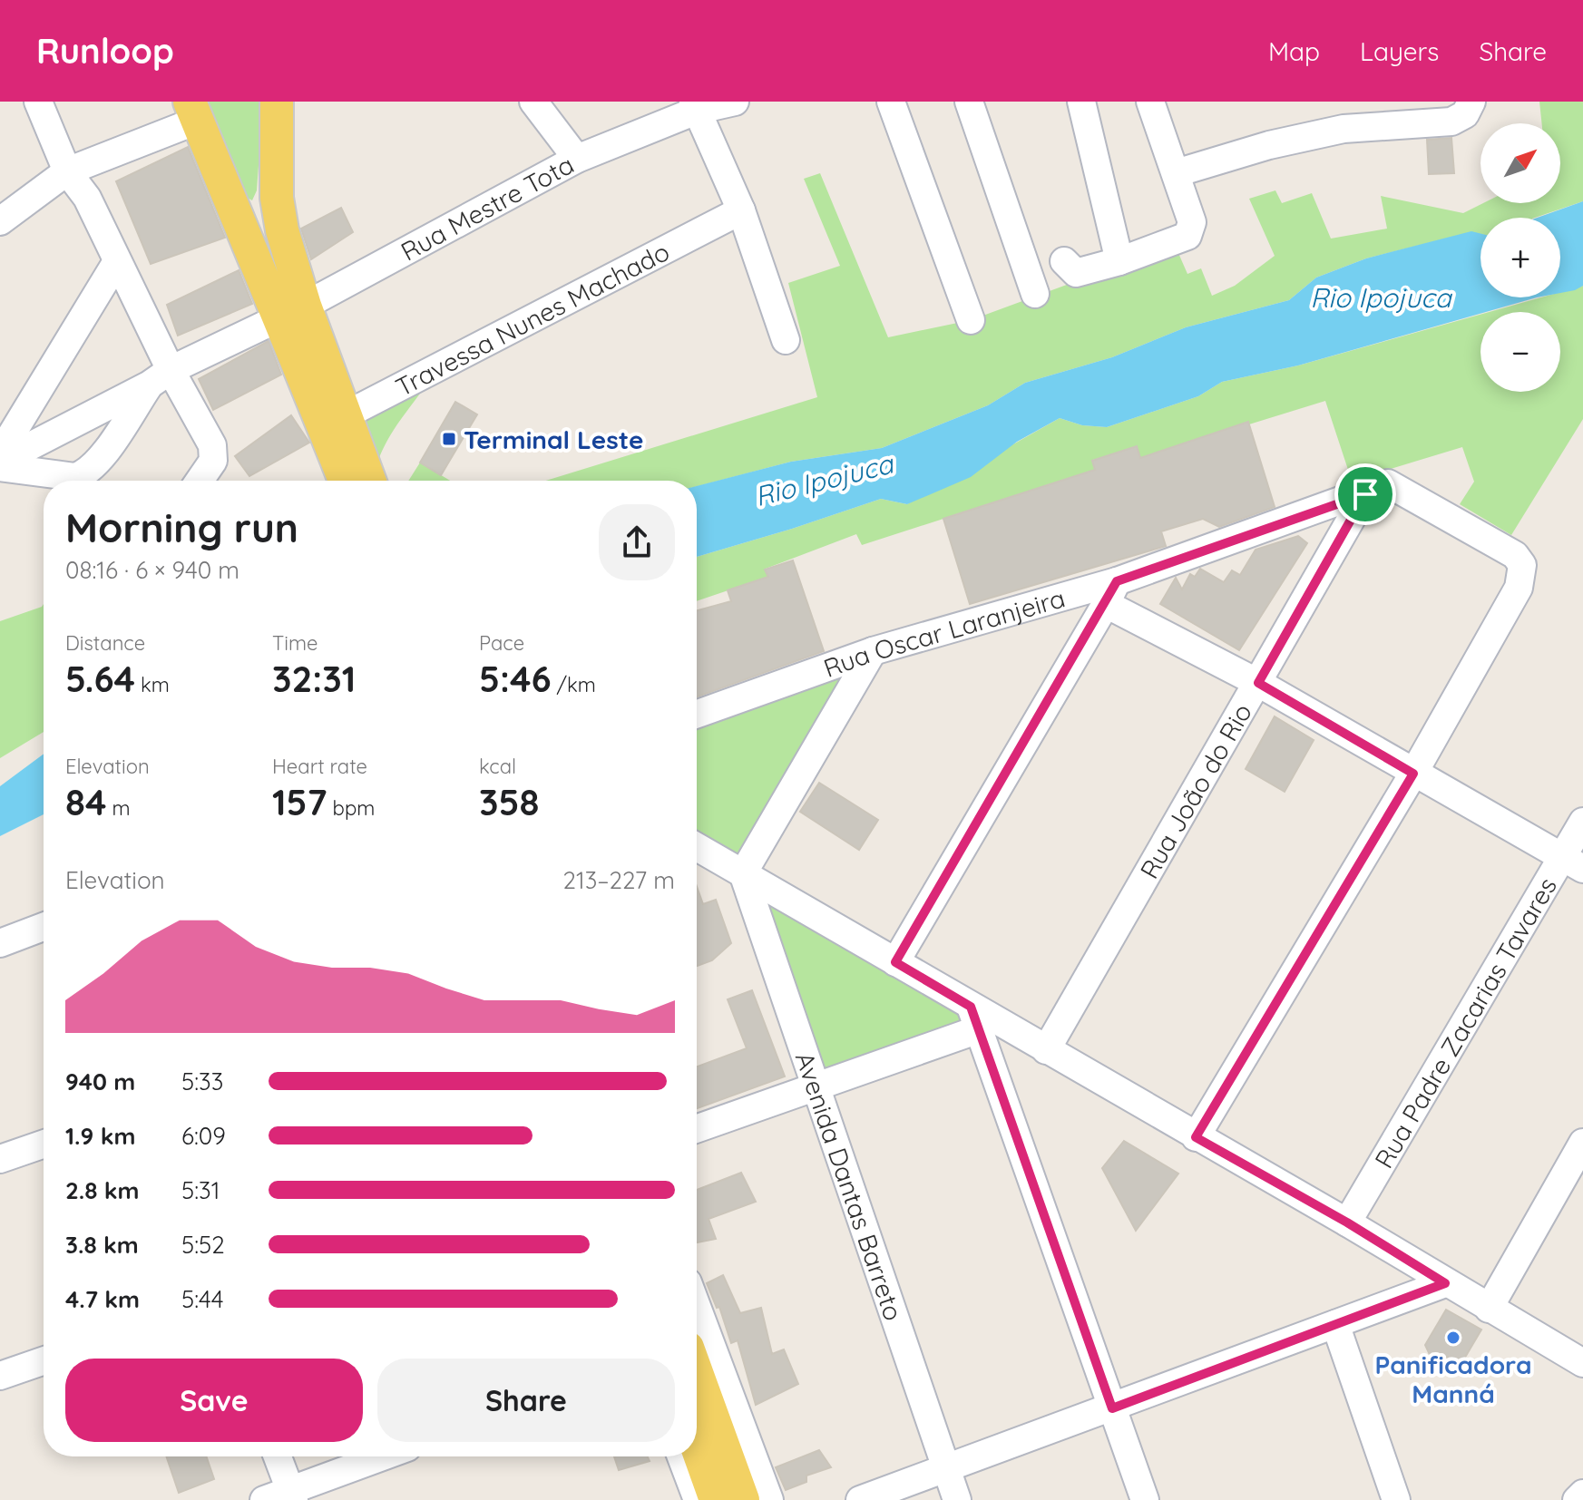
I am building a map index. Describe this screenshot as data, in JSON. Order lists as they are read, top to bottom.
{
  "streets": {
    "street": [
      "Rua Mestre Tota",
      "Travessa Nunes Machado",
      "Rua Oscar Laranjeira",
      "Rua João do Rio",
      "Rua Padre Zacarias Tavares",
      "Avenida Dantas Barreto"
    ]
  },
  "crossings": [
    ["Rua Oscar Laranjeira", "Rua João do Rio"]
  ],
  "water": ["Rio Ipojuca"],
  "places": {
    "transit": ["Terminal Leste"],
    "other": ["Panificadora Manná"]
  },
  "north": "top right",
  "page": {
    "header": "Runloop",
    "nav": ["Map", "Layers", "Share"],
    "map_buttons": ["+", "−"],
    "heading": ["Morning run", "08:16 · 6 × 940 m"],
    "stats": [
      ["Distance", "5.64 km"],
      ["Time", "32:31"],
      ["Pace", "5:46 /km"],
      ["Elevation", "84 m"],
      ["Heart rate", "157 bpm"],
      ["kcal", "358"]
    ],
    "chart": ["Elevation", "213–227 m"],
    "list": [
      {
        "name": "940 m",
        "note": "5:33"
      },
      {
        "name": "1.9 km",
        "note": "6:09"
      },
      {
        "name": "2.8 km",
        "note": "5:31"
      },
      {
        "name": "3.8 km",
        "note": "5:52"
      },
      {
        "name": "4.7 km",
        "note": "5:44"
      }
    ],
    "buttons": ["Save", "Share"]
  }
}
